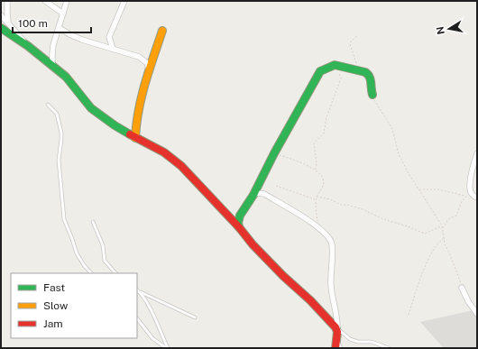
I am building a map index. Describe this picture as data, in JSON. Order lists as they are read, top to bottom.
{
  "legend": ["Fast", "Slow", "Jam"],
  "scale_bar": "100 m",
  "north": "left"
}
